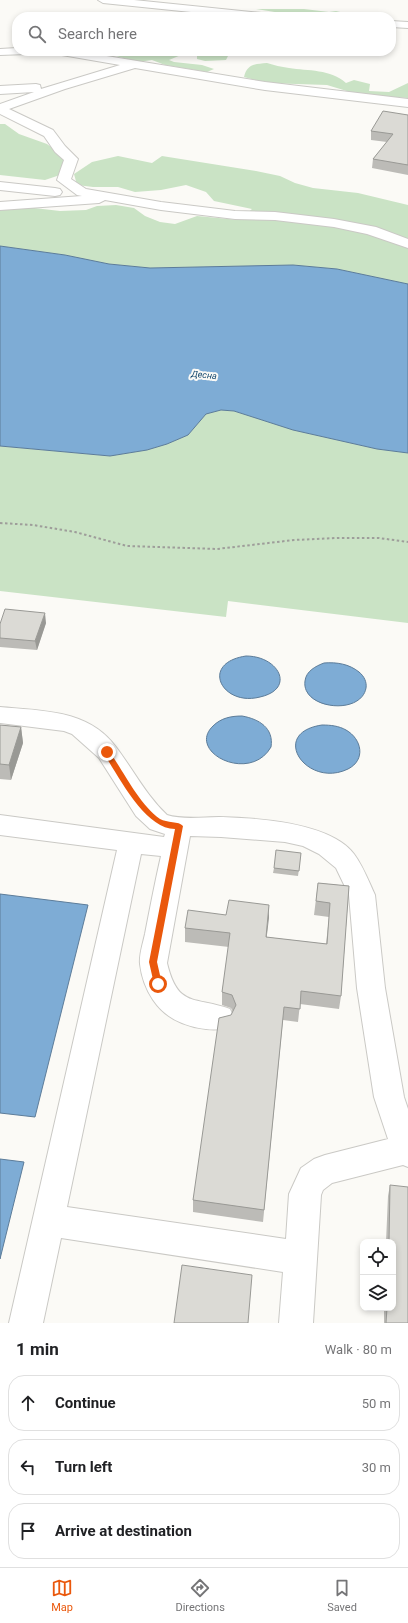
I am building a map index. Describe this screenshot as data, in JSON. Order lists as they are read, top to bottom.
{
  "water": ["Десна"],
  "page": {
    "search": "Search here",
    "heading": ["1 min", "Walk · 80 m"],
    "list": [
      ["Continue", "50 m"],
      ["Turn left", "30 m"],
      "Arrive at destination"
    ],
    "nav": ["Map", "Directions", "Saved"]
  }
}
